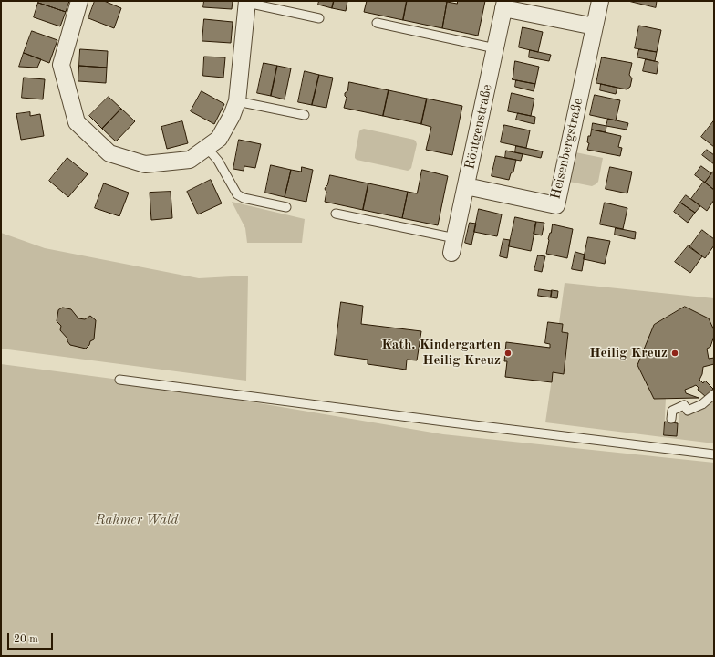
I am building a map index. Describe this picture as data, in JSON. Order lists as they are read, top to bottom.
{
  "streets": {
    "street": ["Röntgenstraße", "Heisenbergstraße"]
  },
  "crossings": [
    ["Röntgenstraße", "Heisenbergstraße"]
  ],
  "parks": ["Rahmer Wald"],
  "places": ["Kath. Kindergarten Heilig Kreuz", "Heilig Kreuz"],
  "scale_bar": "20 m"
}
